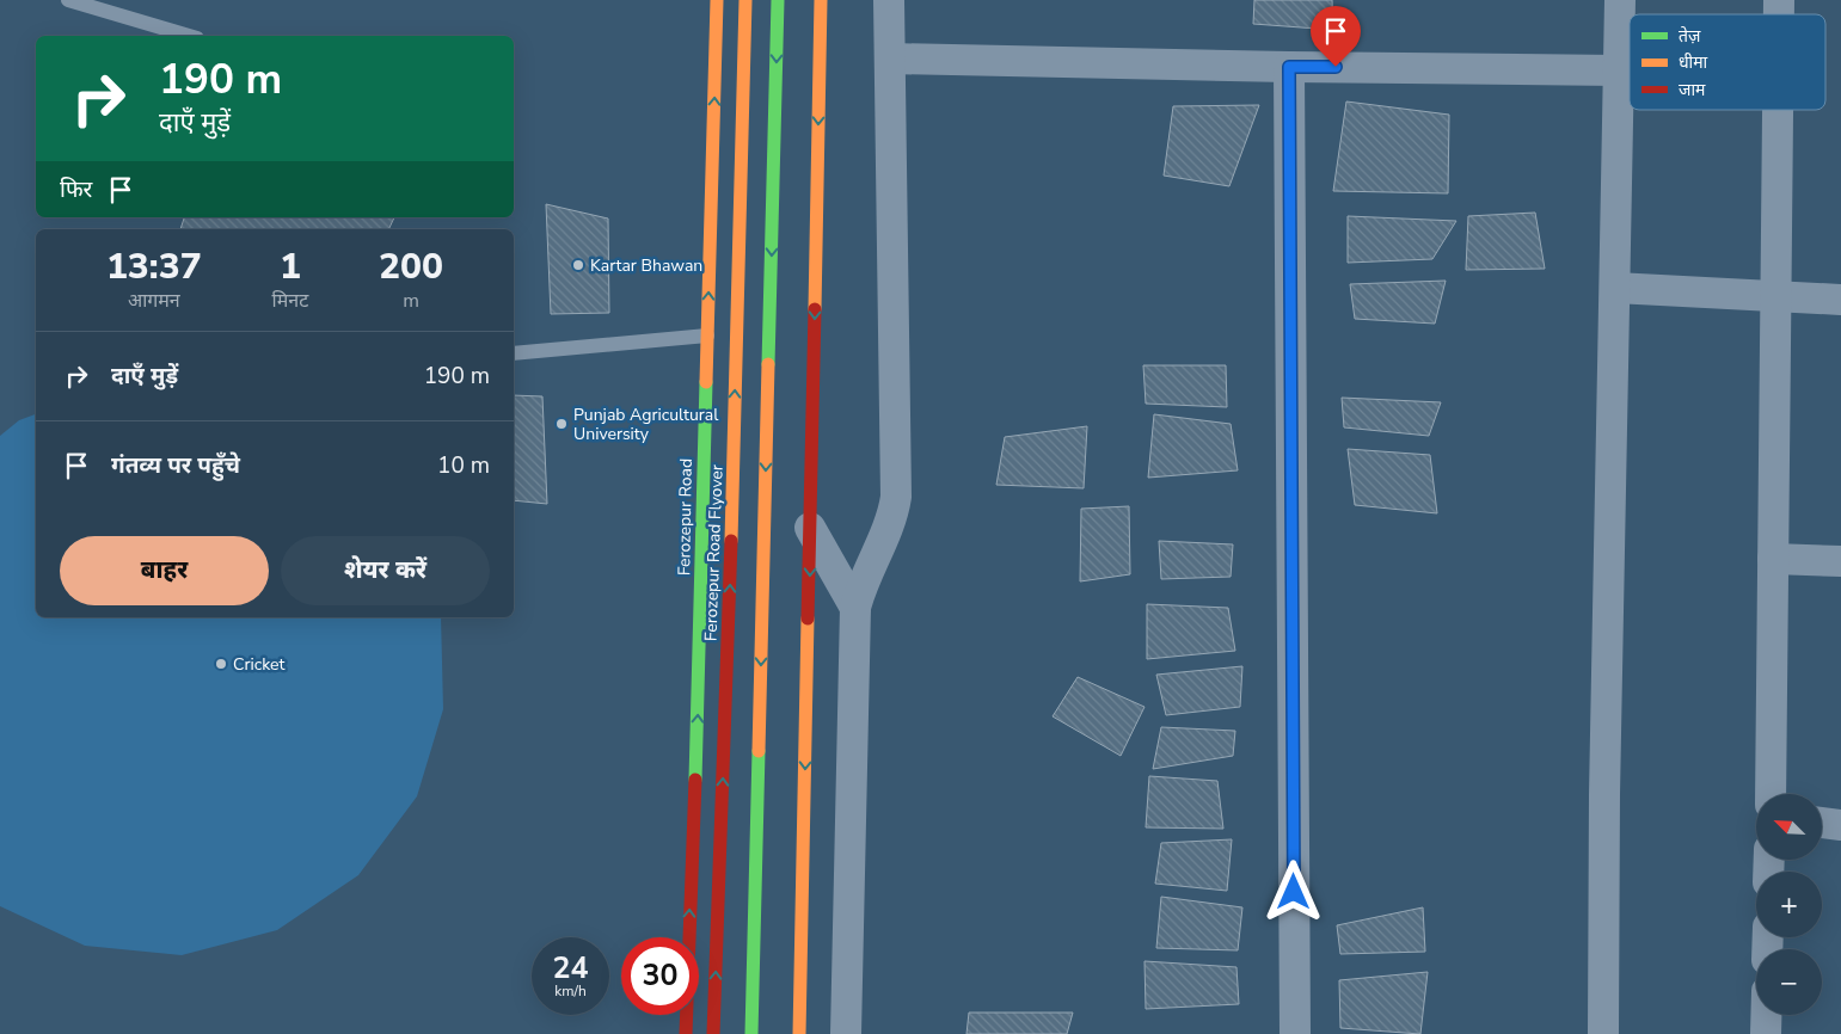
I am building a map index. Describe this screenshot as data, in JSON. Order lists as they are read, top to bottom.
{
  "streets": {
    "main road": ["Ferozepur Road", "Ferozepur Road Flyover"]
  },
  "places": ["Kartar Bhawan", "Punjab Agricultural University", "Cricket"],
  "legend": ["तेज़", "धीमा", "जाम"],
  "north": "top left",
  "page": {
    "turn": ["190 m", "दाएँ मुड़ें"],
    "then": "फिर",
    "eta": [
      "13:37",
      "आगमन",
      "1",
      "मिनट",
      "200",
      "m"
    ],
    "list": [
      {
        "name": "दाएँ मुड़ें",
        "value": "190 m"
      },
      {
        "name": "गंतव्य पर पहुँचे",
        "value": "10 m"
      }
    ],
    "buttons": ["बाहर", "शेयर करें"],
    "map_buttons": ["+", "−"],
    "speed": "24 km/h",
    "limit": "30"
  }
}
